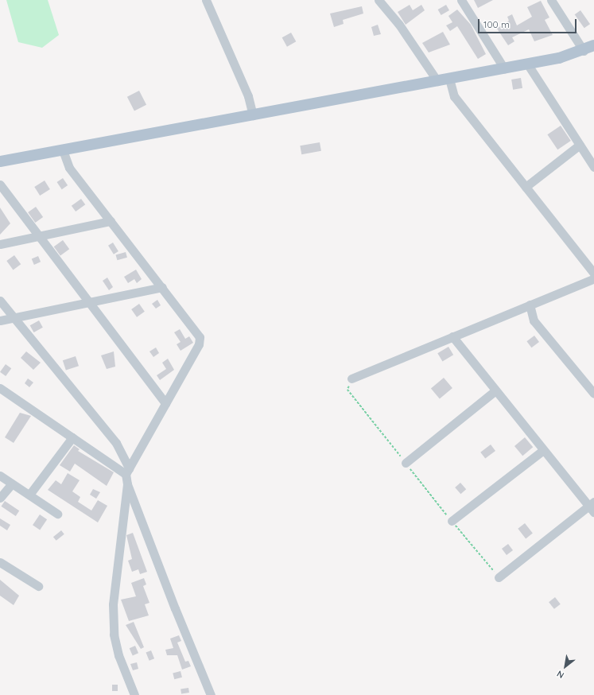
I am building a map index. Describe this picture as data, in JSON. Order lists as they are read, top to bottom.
{
  "scale_bar": "100 m",
  "north": "bottom left"
}
